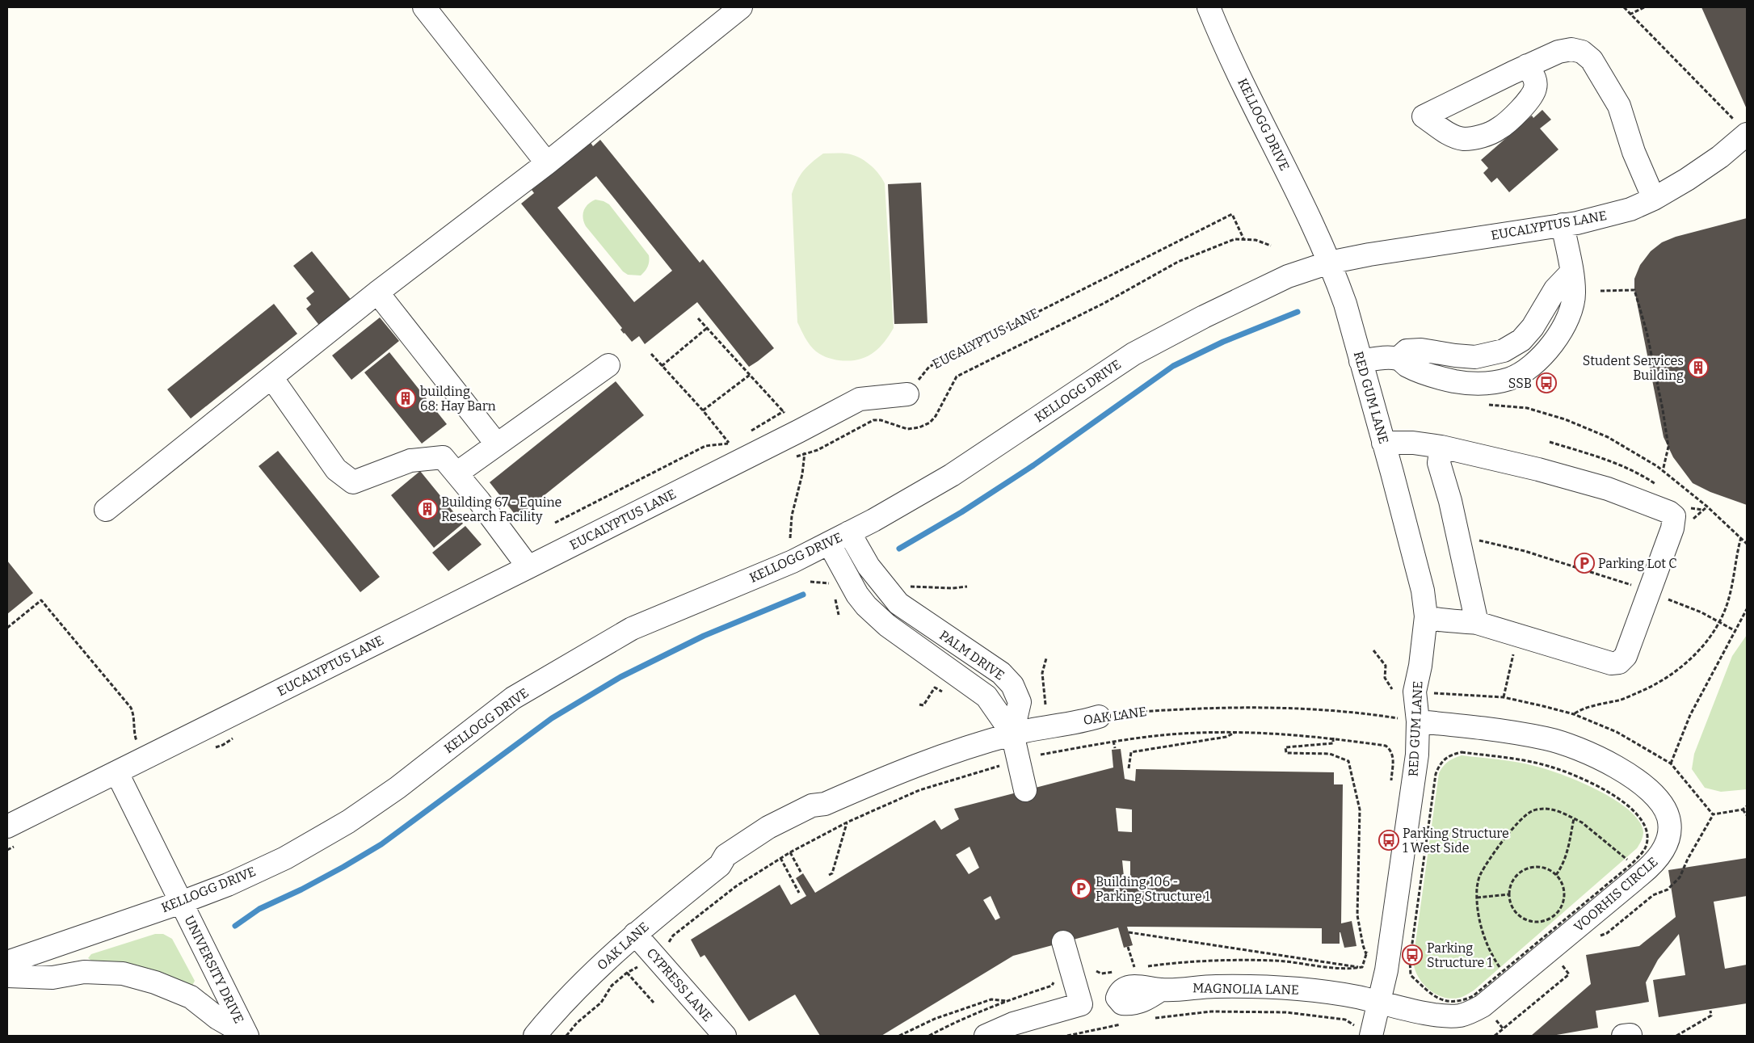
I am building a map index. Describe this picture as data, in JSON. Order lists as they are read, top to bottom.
{
  "streets": {
    "street": [
      "KELLOGG DRIVE",
      "EUCALYPTUS LANE",
      "RED GUM LANE",
      "PALM DRIVE",
      "OAK LANE",
      "VOORHIS CIRCLE",
      "UNIVERSITY DRIVE",
      "CYPRESS LANE",
      "MAGNOLIA LANE"
    ]
  },
  "crossings": [
    ["KELLOGG DRIVE", "EUCALYPTUS LANE"],
    ["KELLOGG DRIVE", "RED GUM LANE"],
    ["KELLOGG DRIVE", "PALM DRIVE"],
    ["KELLOGG DRIVE", "UNIVERSITY DRIVE"],
    ["EUCALYPTUS LANE", "RED GUM LANE"],
    ["EUCALYPTUS LANE", "UNIVERSITY DRIVE"],
    ["RED GUM LANE", "OAK LANE"],
    ["RED GUM LANE", "VOORHIS CIRCLE"],
    ["RED GUM LANE", "MAGNOLIA LANE"],
    ["PALM DRIVE", "OAK LANE"],
    ["OAK LANE", "VOORHIS CIRCLE"],
    ["OAK LANE", "CYPRESS LANE"],
    ["VOORHIS CIRCLE", "MAGNOLIA LANE"]
  ],
  "places": {
    "building": ["Student Services Building", "building 68: Hay Barn", "Building 67 - Equine Research Facility"],
    "bus stop": ["SSB", "Parking Structure 1 West Side", "Parking Structure 1"],
    "parking": ["Parking Lot C", "Building 106 - Parking Structure 1"]
  }
}
